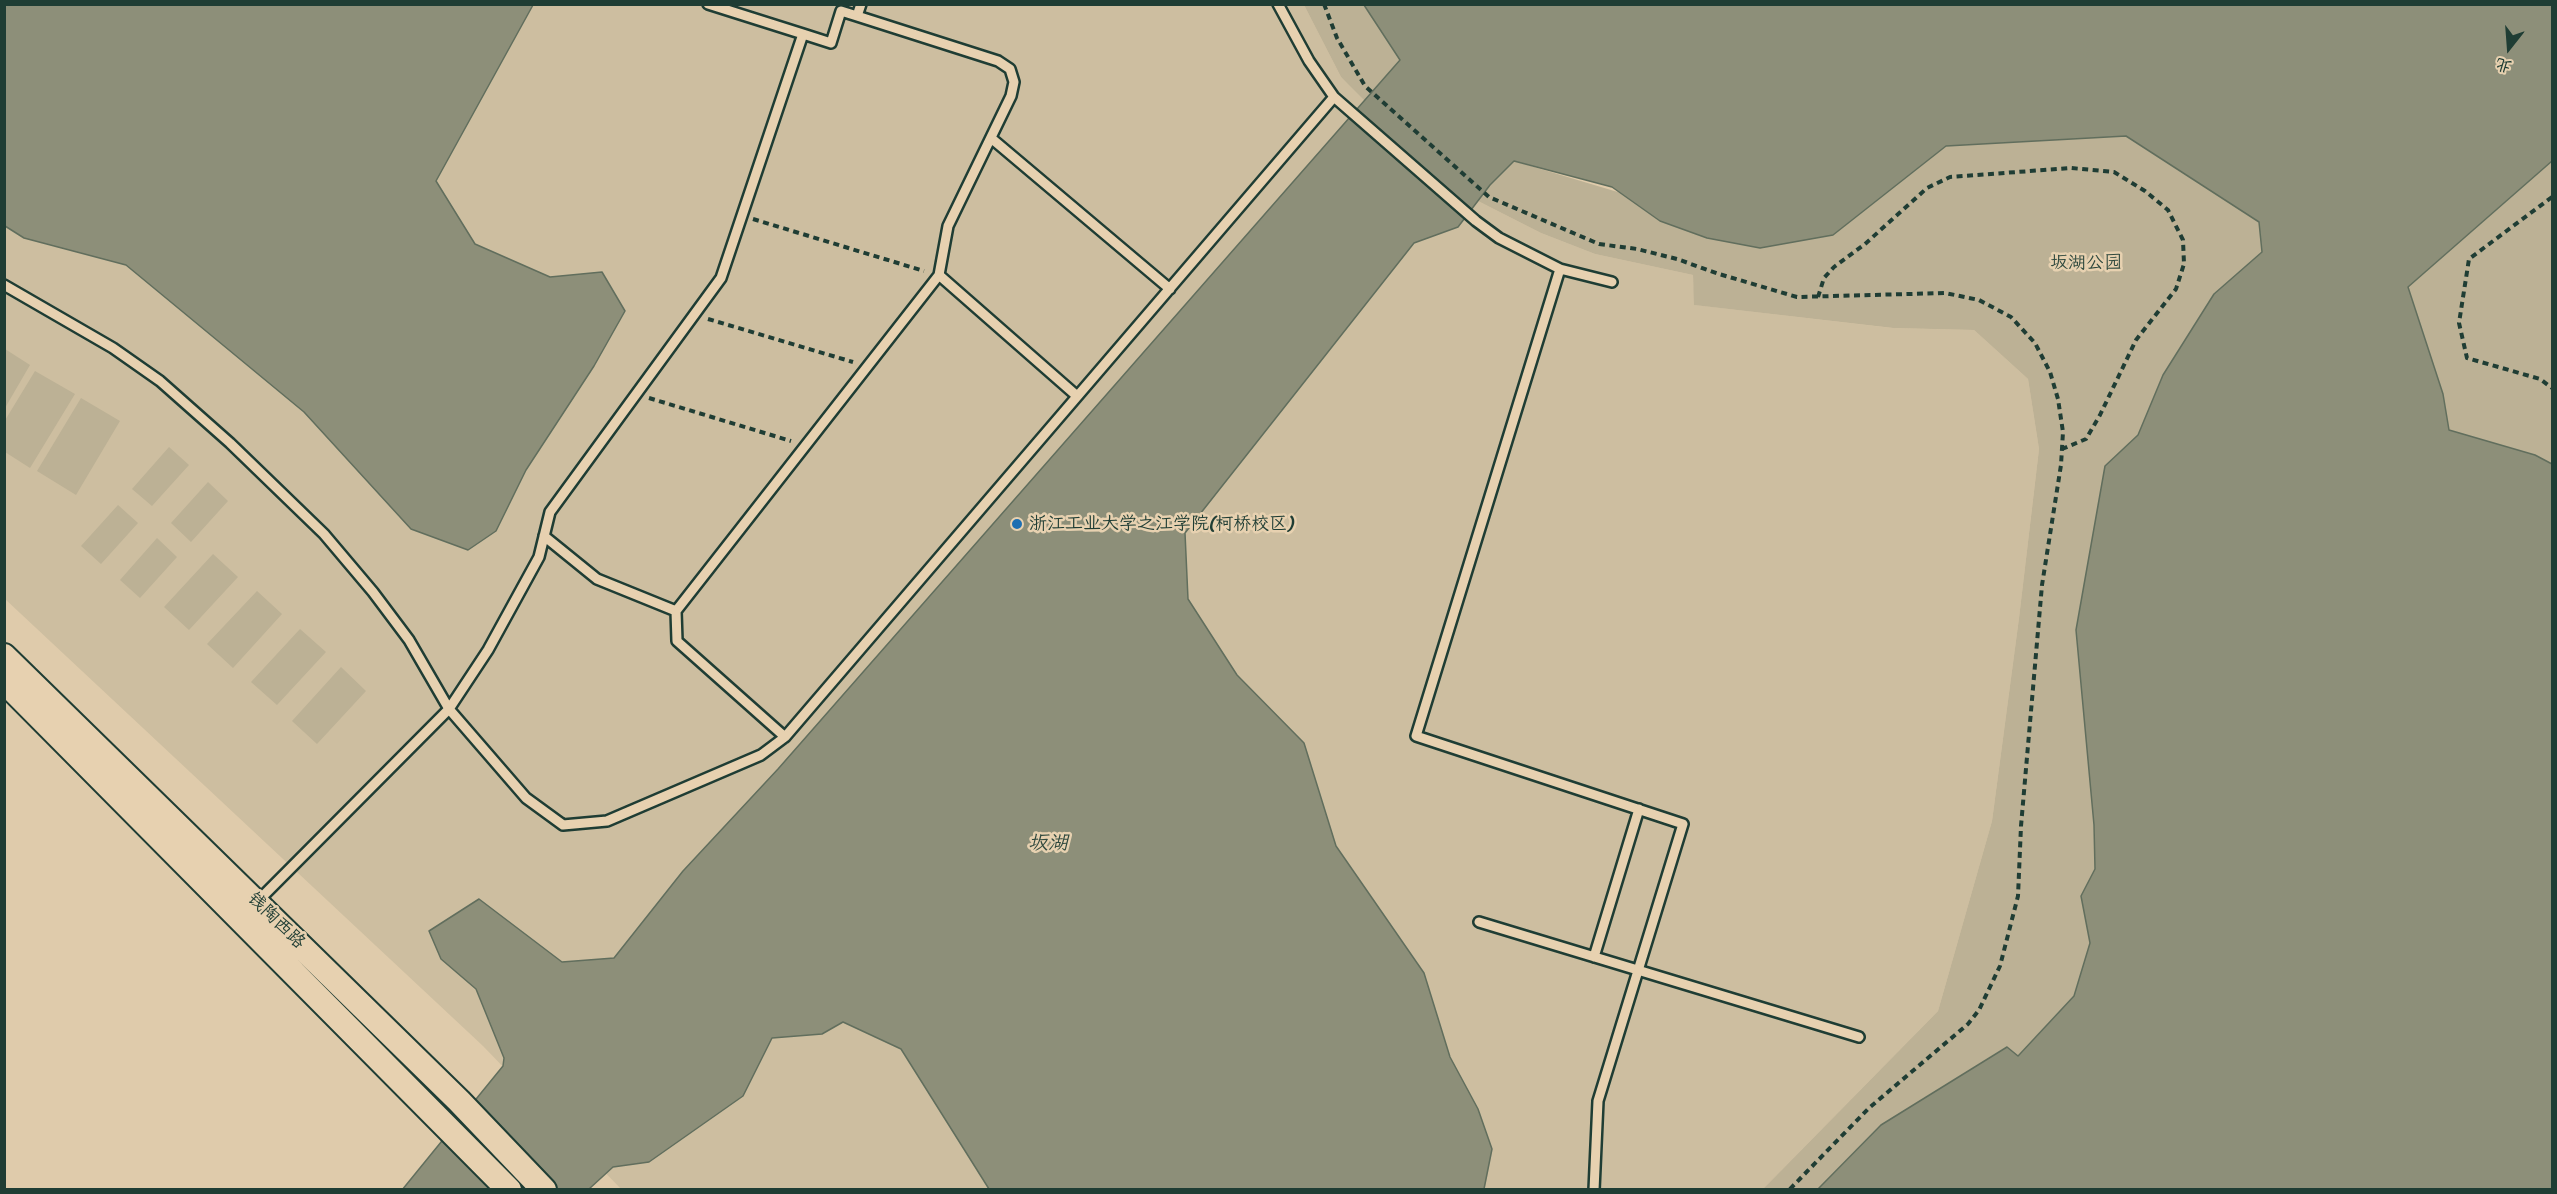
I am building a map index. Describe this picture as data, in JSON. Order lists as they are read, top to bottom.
{
  "streets": {
    "street": ["钱陶西路"]
  },
  "water": ["坂湖"],
  "parks": ["坂湖公园"],
  "places": ["浙江工业大学之江学院(柯桥校区)"],
  "north": "bottom"
}
